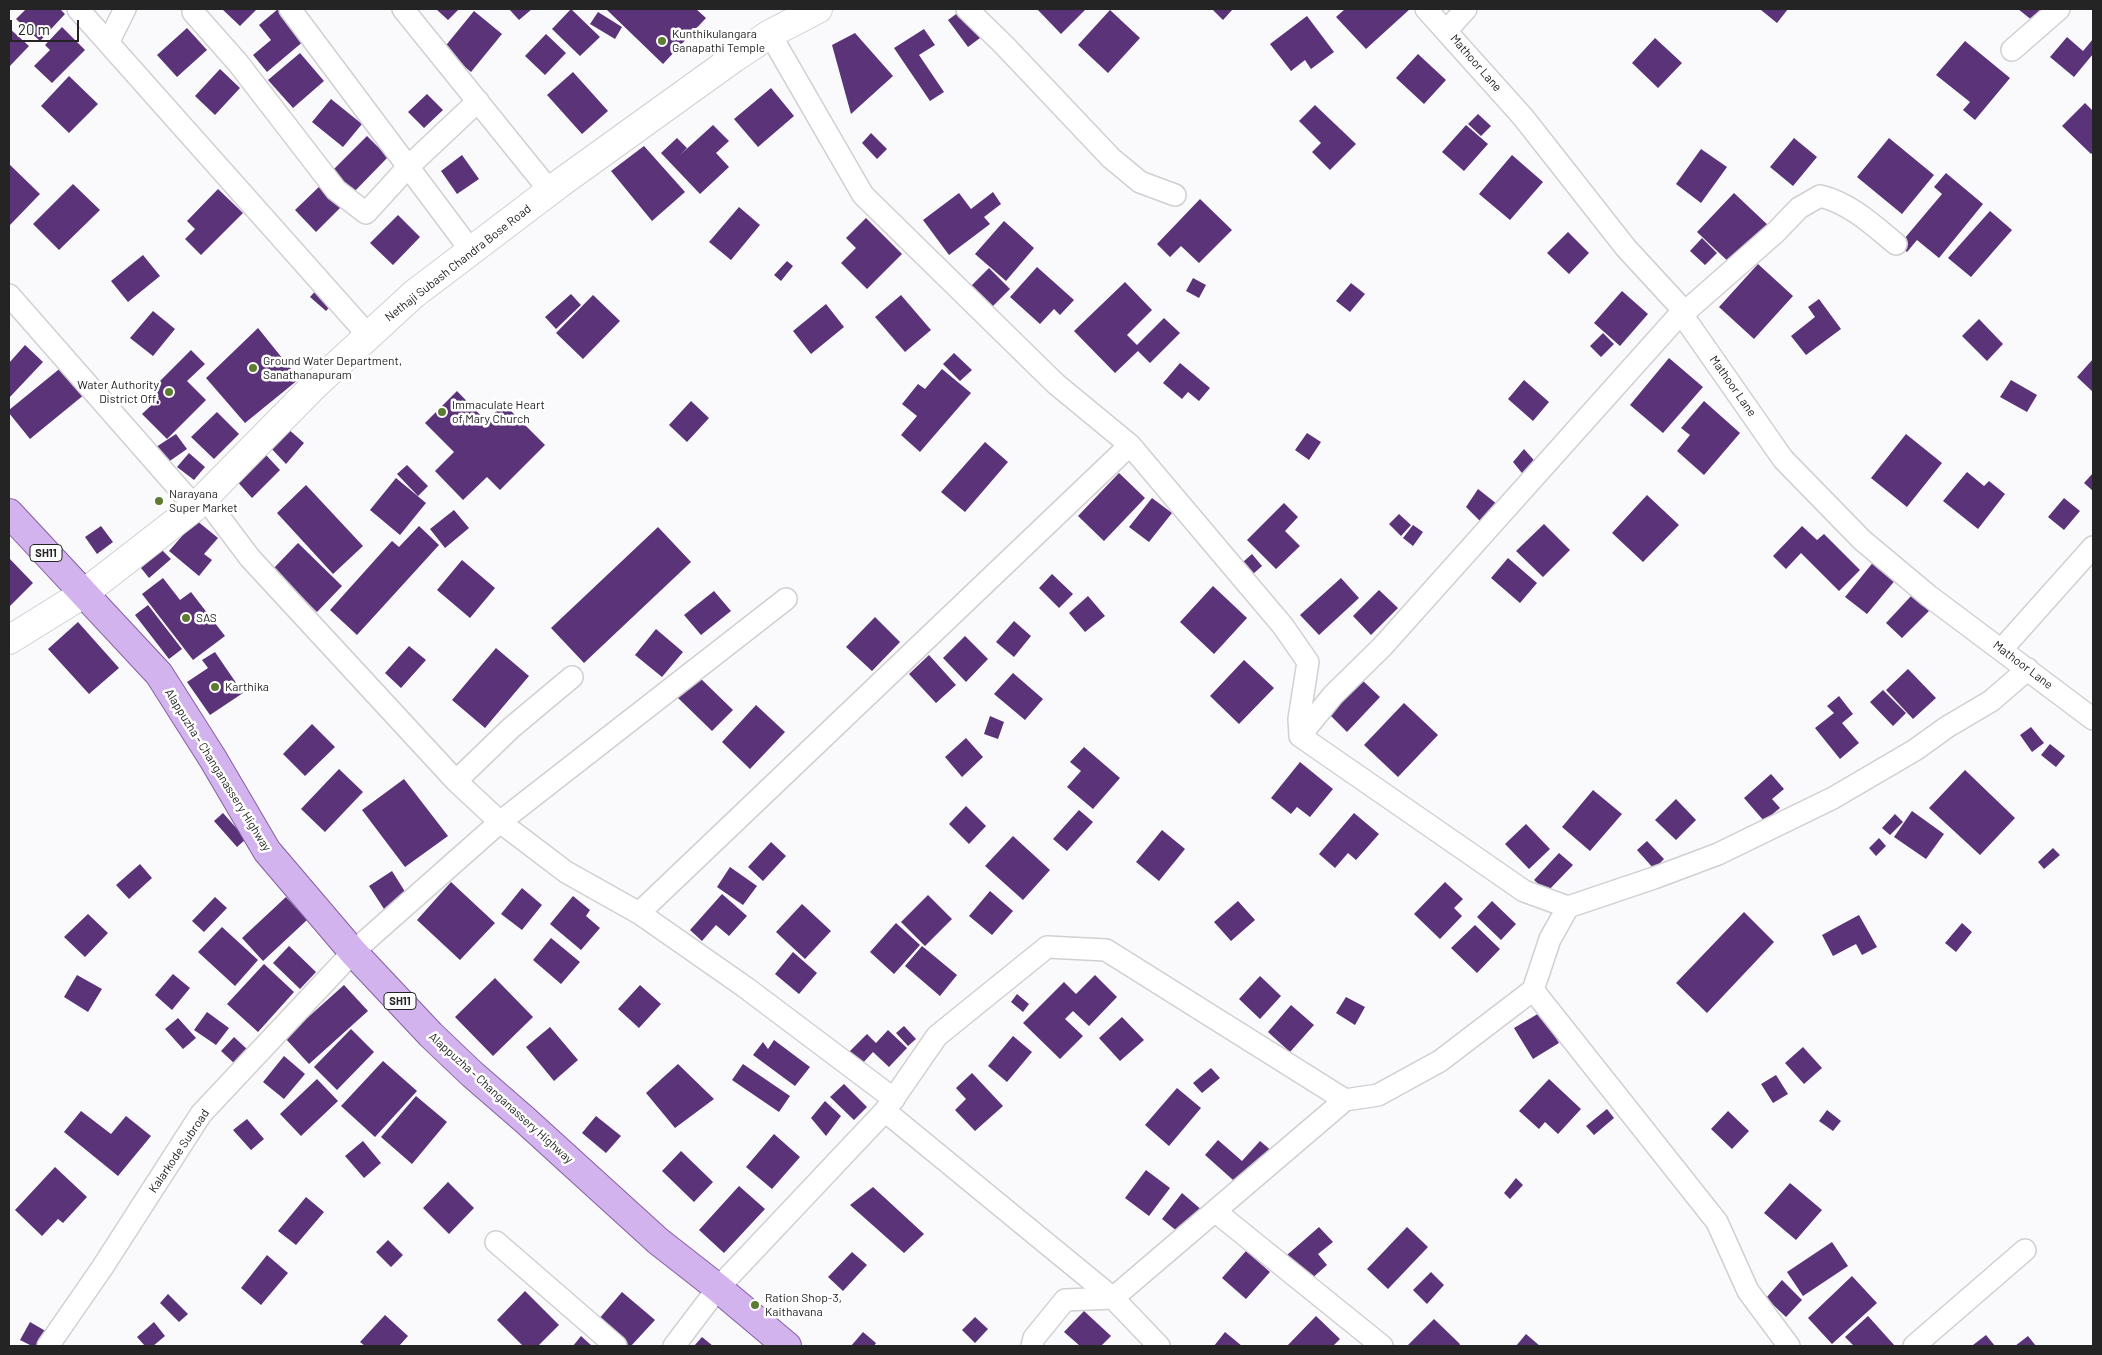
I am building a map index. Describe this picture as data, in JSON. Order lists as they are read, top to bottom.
{
  "streets": {
    "main road": ["Nethaji Subash Chandra Bose Road", "SH11", "Alappuzha - Changanassery Highway"],
    "street": ["Mathoor Lane", "Kalarkode Subroad"]
  },
  "crossings": [
    ["Nethaji Subash Chandra Bose Road", "Alappuzha - Changanassery Highway"],
    ["Alappuzha - Changanassery Highway", "Kalarkode Subroad"]
  ],
  "places": [
    "Kunthikulangara Ganapathi Temple",
    "Ground Water Department, Sanathanapuram",
    "Water Authority District Off.",
    "Immaculate Heart of Mary Church",
    "Narayana Super Market",
    "SAS",
    "Karthika",
    "Ration Shop-3, Kaithavana"
  ],
  "scale_bar": "20 m"
}
